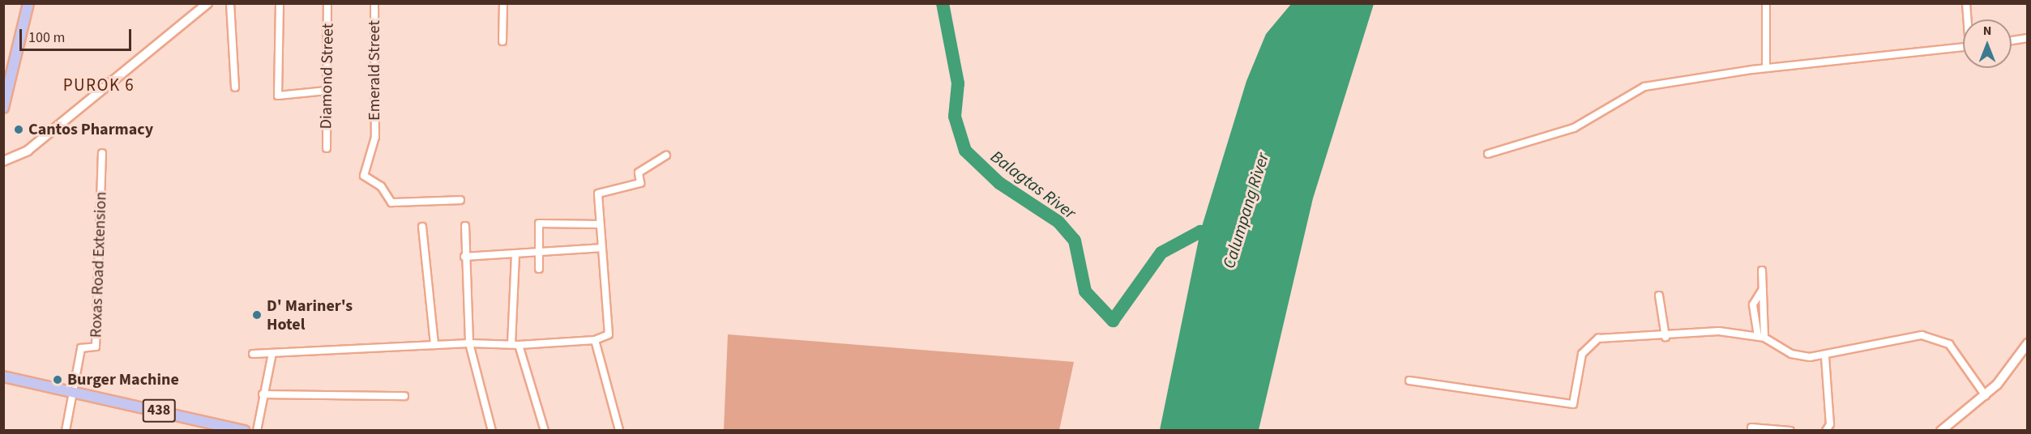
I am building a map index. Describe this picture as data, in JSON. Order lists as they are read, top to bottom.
{
  "streets": {
    "main road": ["438"],
    "street": ["Emerald Street", "Diamond Street", "Roxas Road Extension"]
  },
  "crossings": [
    ["Roxas Road Extension", "438"]
  ],
  "districts": ["PUROK 6"],
  "water": ["Balagtas River", "Calumpang River"],
  "places": ["Cantos Pharmacy", "D' Mariner's Hotel", "Burger Machine"],
  "scale_bar": "100 m",
  "north": "top"
}
